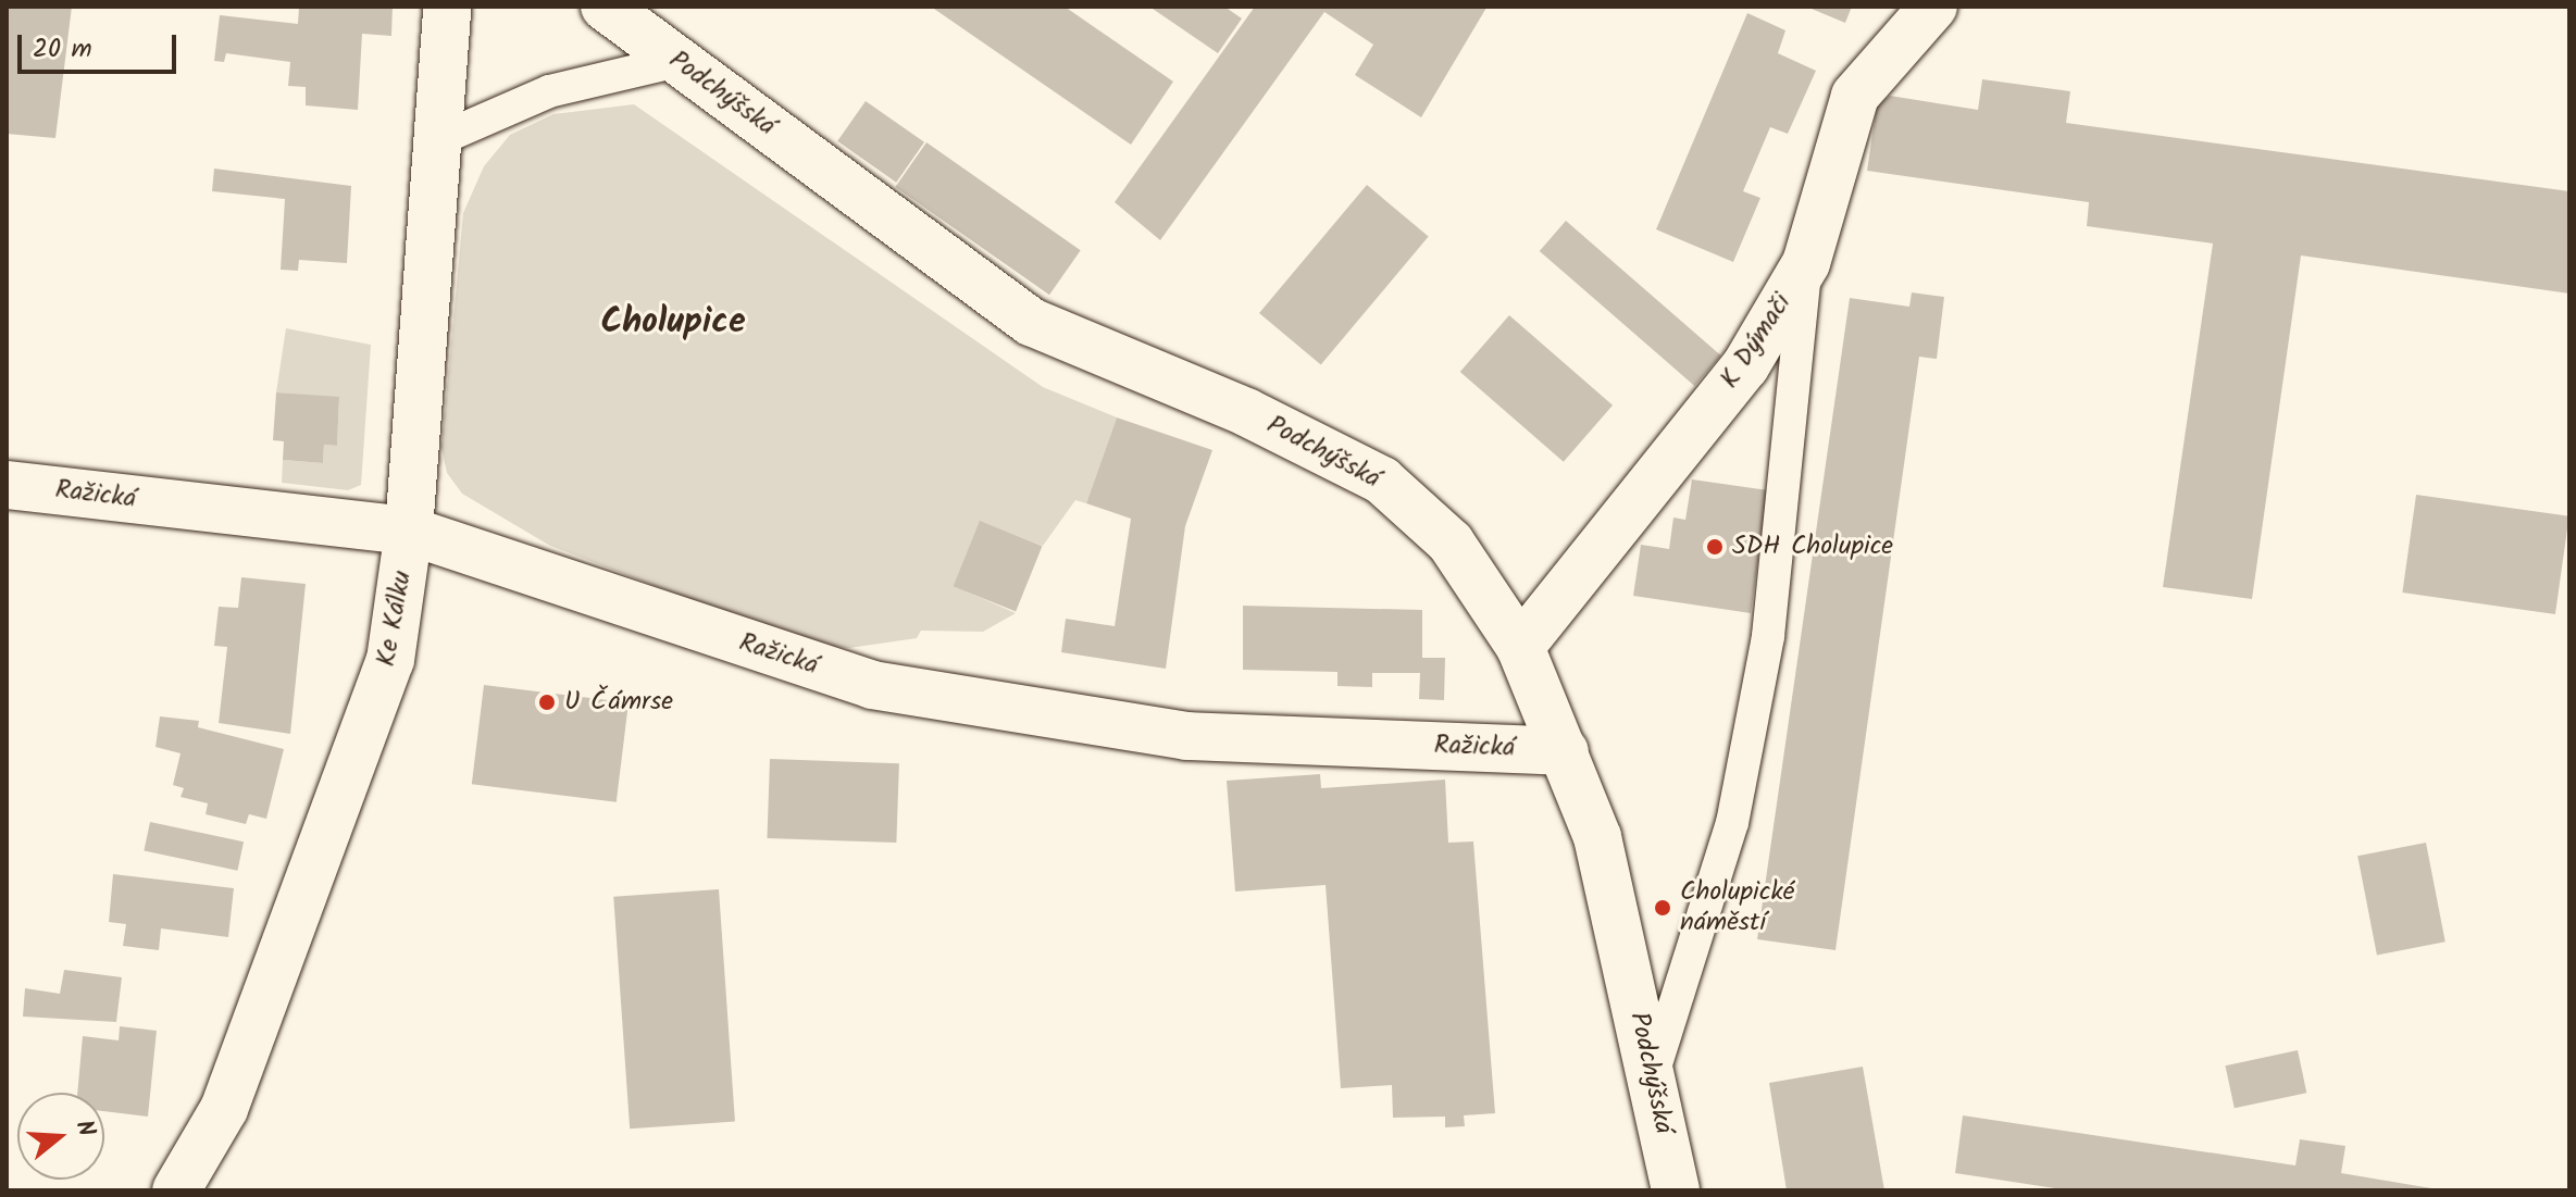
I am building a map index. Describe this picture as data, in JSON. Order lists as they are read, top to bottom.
{
  "streets": {
    "street": [
      "Podchýšská",
      "K Dýmači",
      "Ražická",
      "Ke Kálku"
    ]
  },
  "crossings": [
    ["Podchýšská", "K Dýmači"],
    ["Podchýšská", "Ražická"],
    ["Ražická", "Ke Kálku"]
  ],
  "districts": ["Cholupice"],
  "places": ["SDH Cholupice", "U Čámrse", "Cholupické náměstí"],
  "scale_bar": "20 m",
  "north": "right"
}
